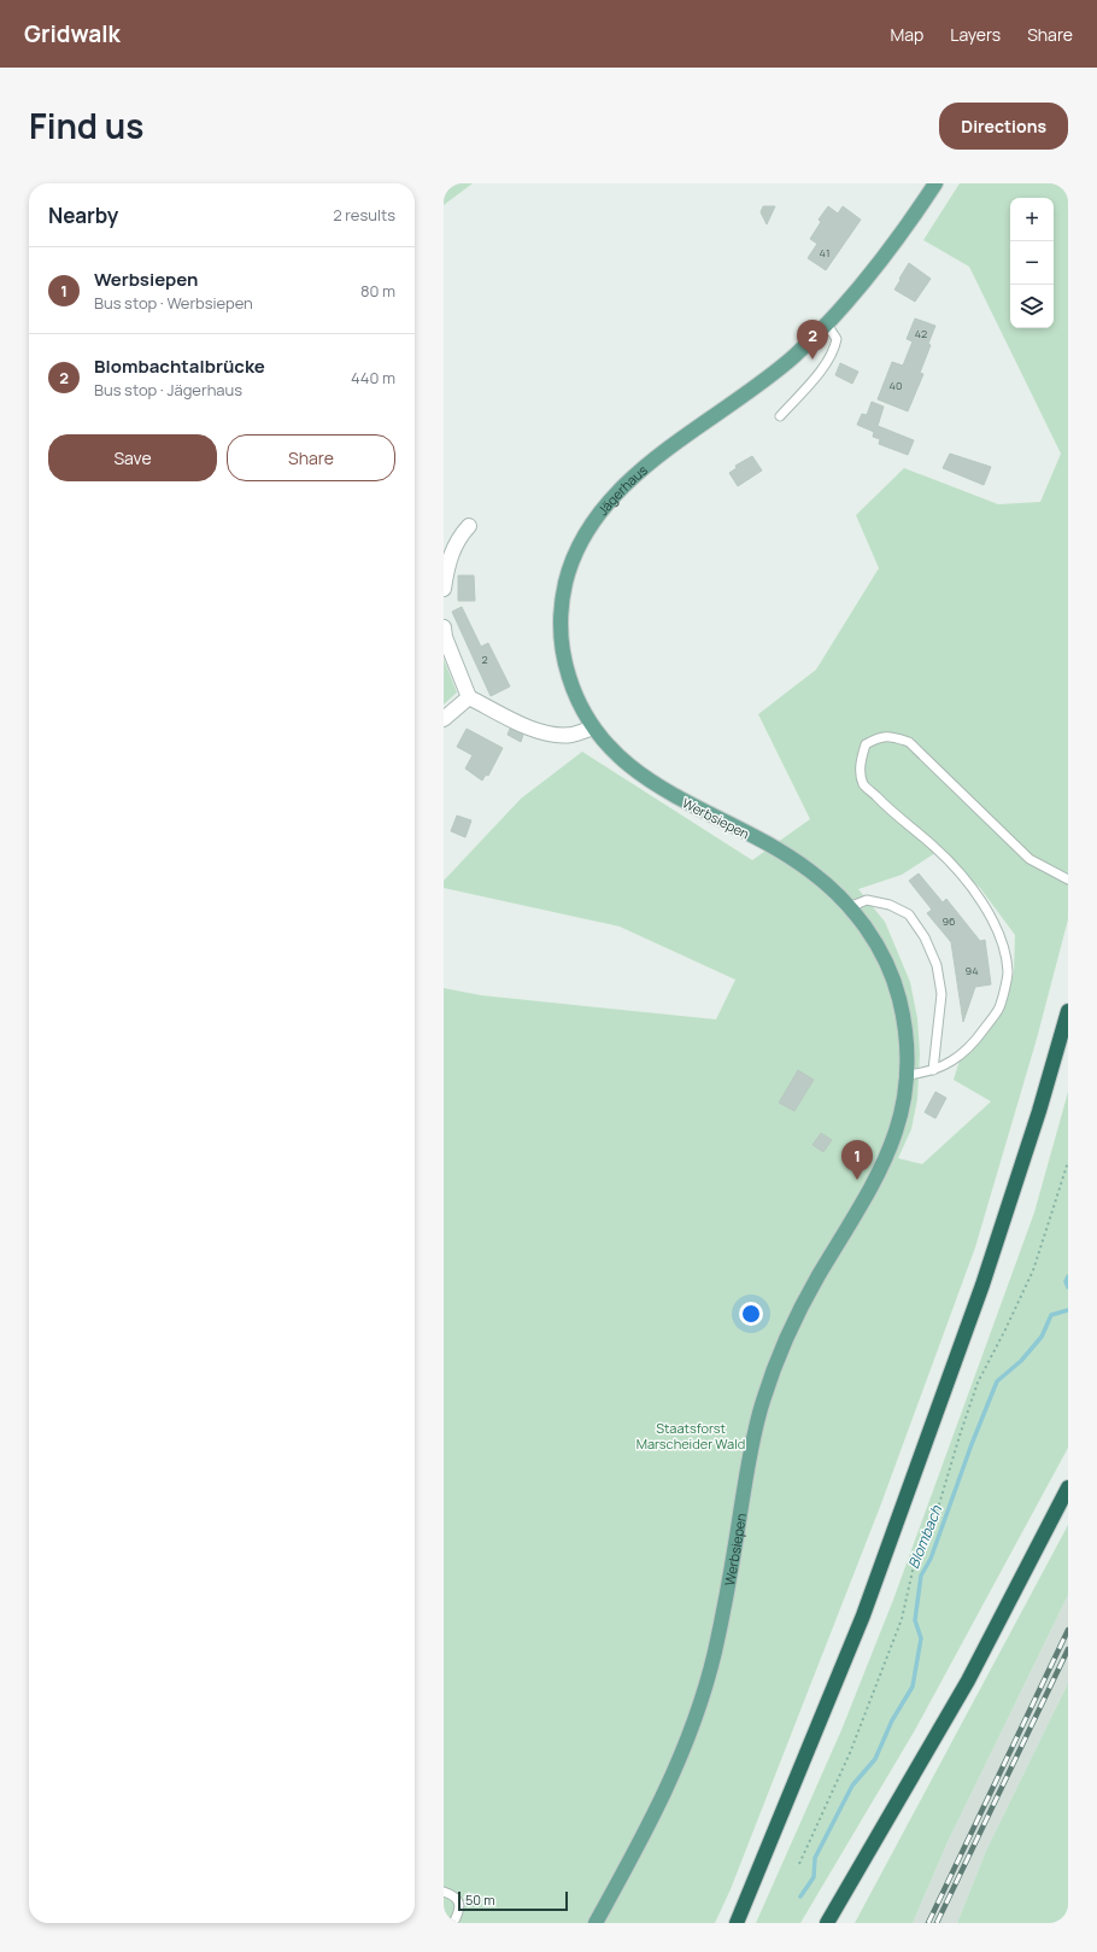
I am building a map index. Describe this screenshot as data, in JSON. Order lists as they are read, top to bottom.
{
  "streets": {
    "main road": ["Jägerhaus", "Werbsiepen"]
  },
  "crossings": [
    ["Jägerhaus", "Werbsiepen"]
  ],
  "water": ["Blombach"],
  "parks": ["Staatsforst Marscheider Wald"],
  "house_numbers": [
    "41",
    "42",
    "40",
    "2",
    "96",
    "94"
  ],
  "scale_bar": "50 m",
  "page": {
    "header": "Gridwalk",
    "nav": ["Map", "Layers", "Share"],
    "title": "Find us",
    "buttons": [
      "Directions",
      ["Save", "Share"]
    ],
    "heading": ["Nearby", "2 results"],
    "map_buttons": ["+", "−"],
    "list": [
      {
        "mark": "1",
        "name": "Werbsiepen",
        "note": "Bus stop · Werbsiepen",
        "value": "80 m"
      },
      {
        "mark": "2",
        "name": "Blombachtalbrücke",
        "note": "Bus stop · Jägerhaus",
        "value": "440 m"
      }
    ],
    "pins": ["2", "1"],
    "scale": "50 m"
  }
}
